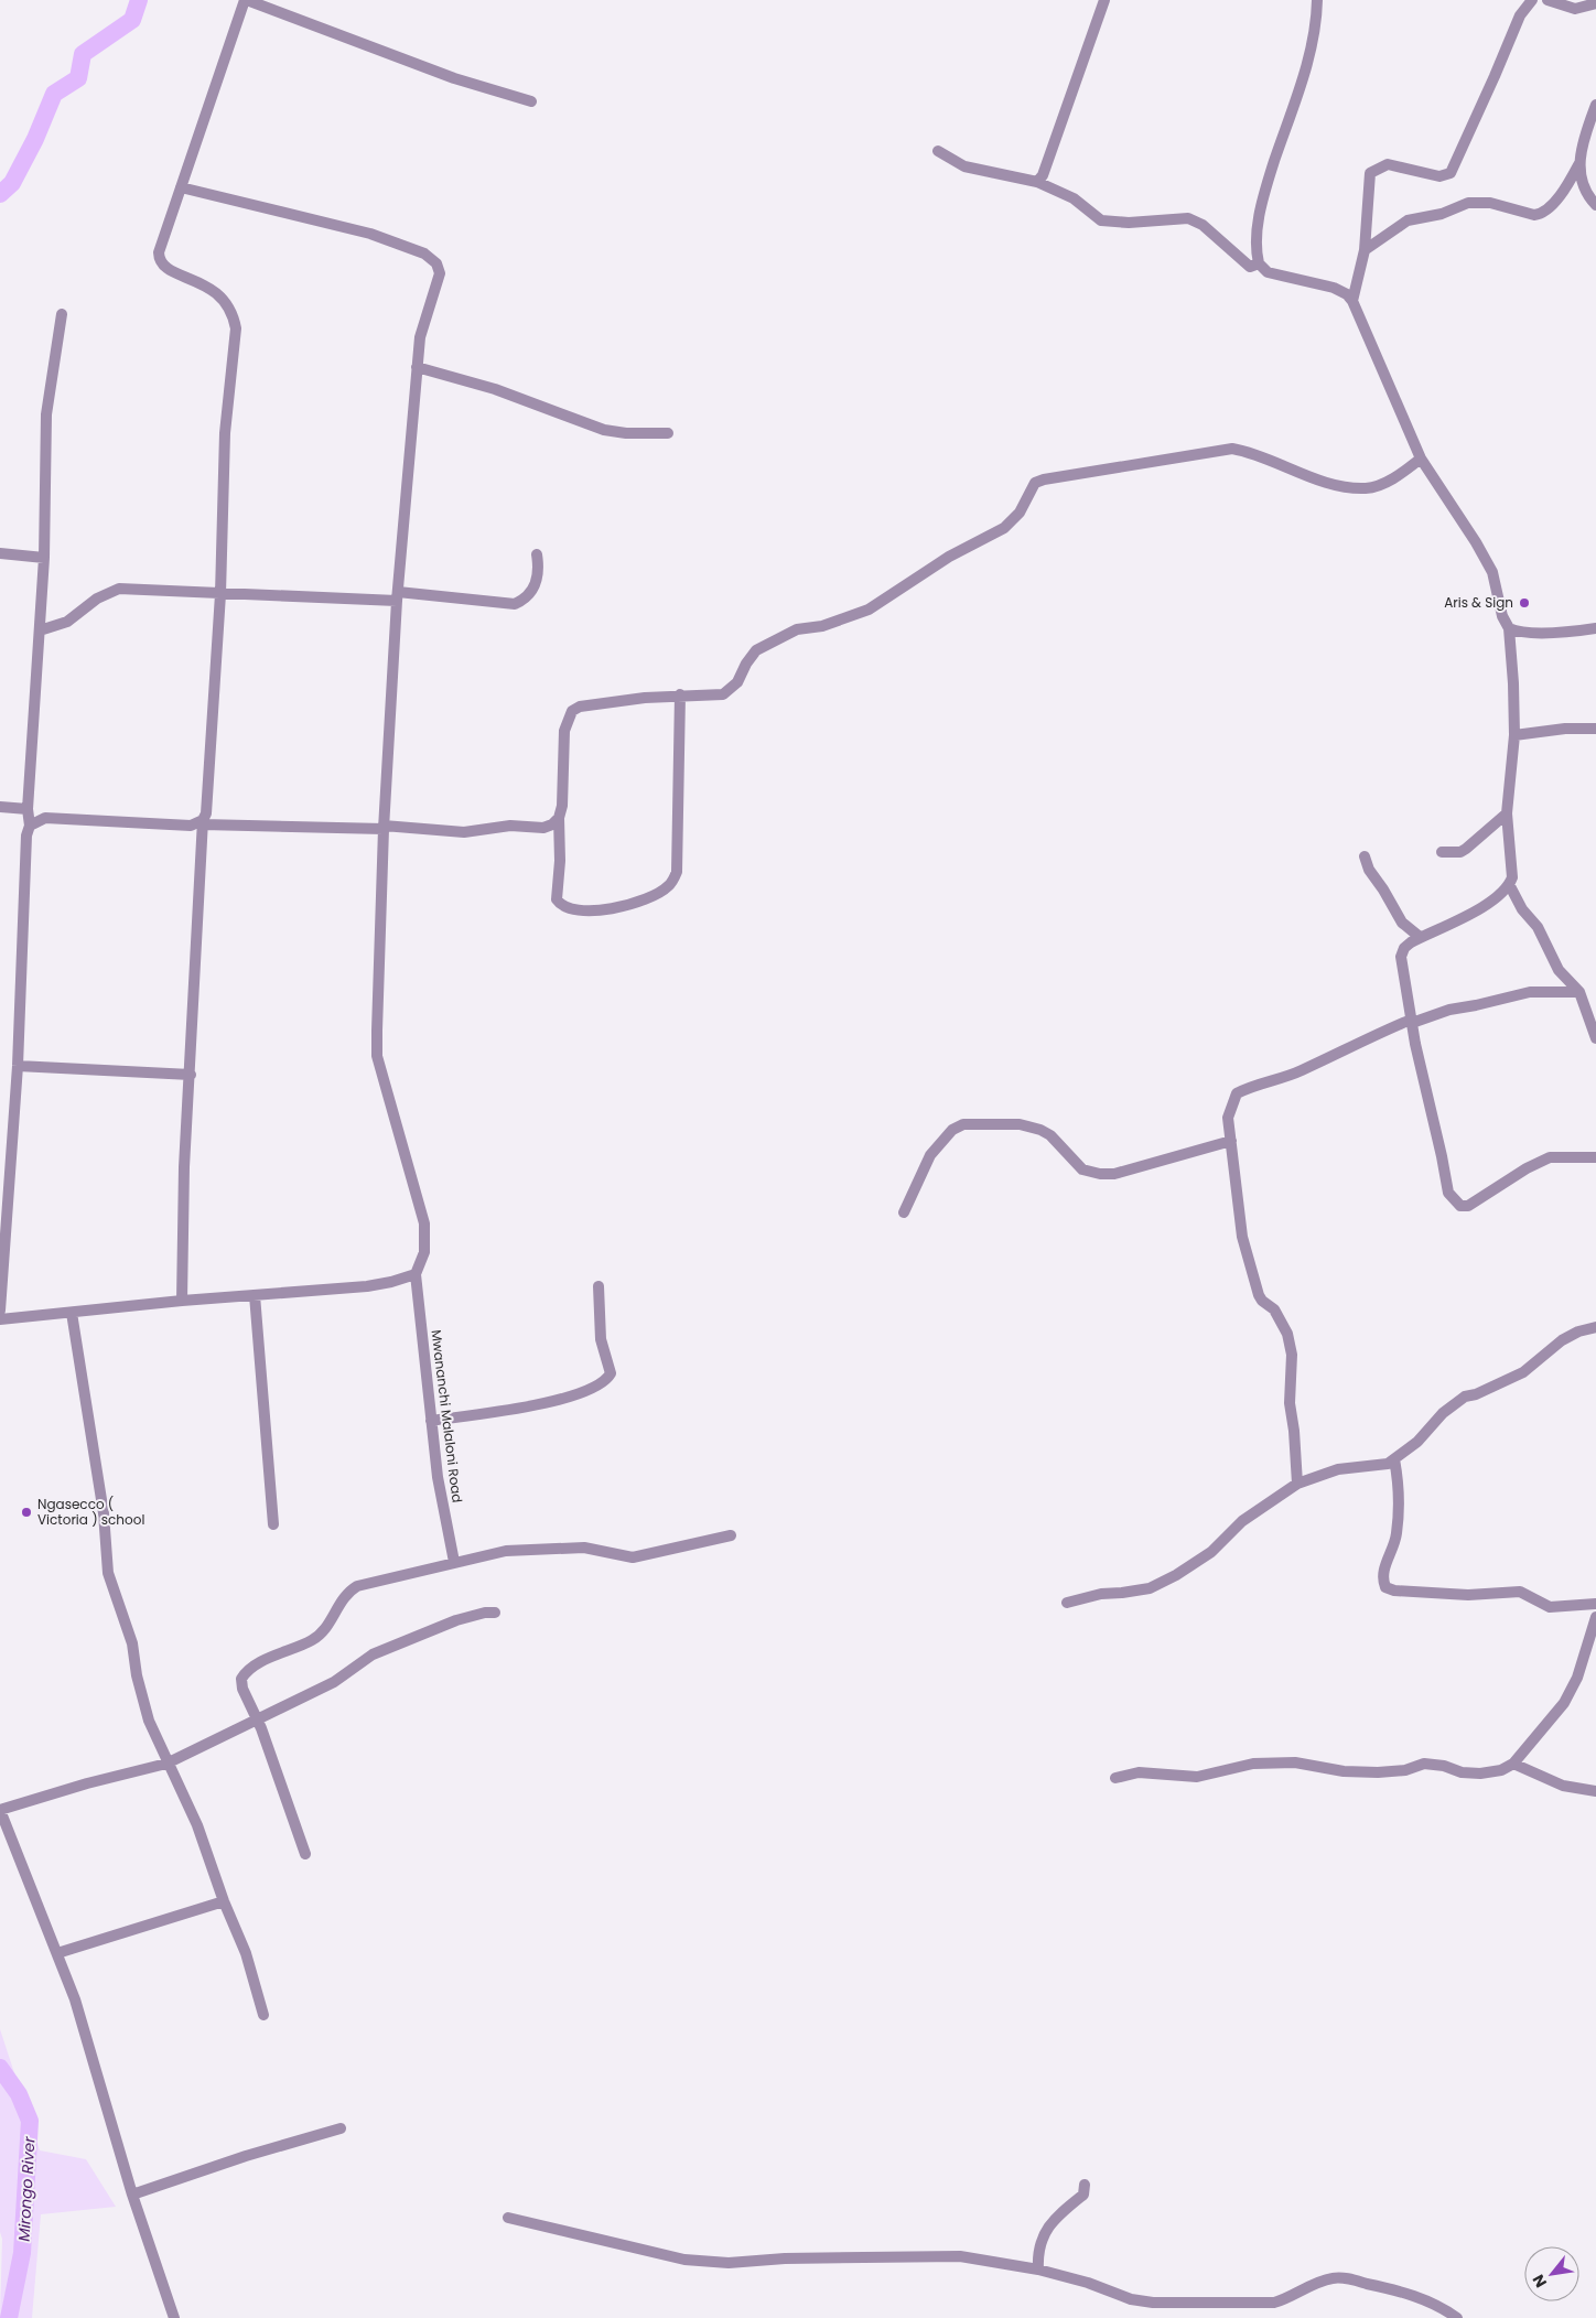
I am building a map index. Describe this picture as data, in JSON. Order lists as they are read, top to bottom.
{
  "streets": {
    "street": ["Mwananchi Malaloni Road"]
  },
  "water": ["Mirongo River"],
  "places": ["Aris & Sign", "Ngasecco ( Victoria ) school"],
  "north": "bottom left"
}
